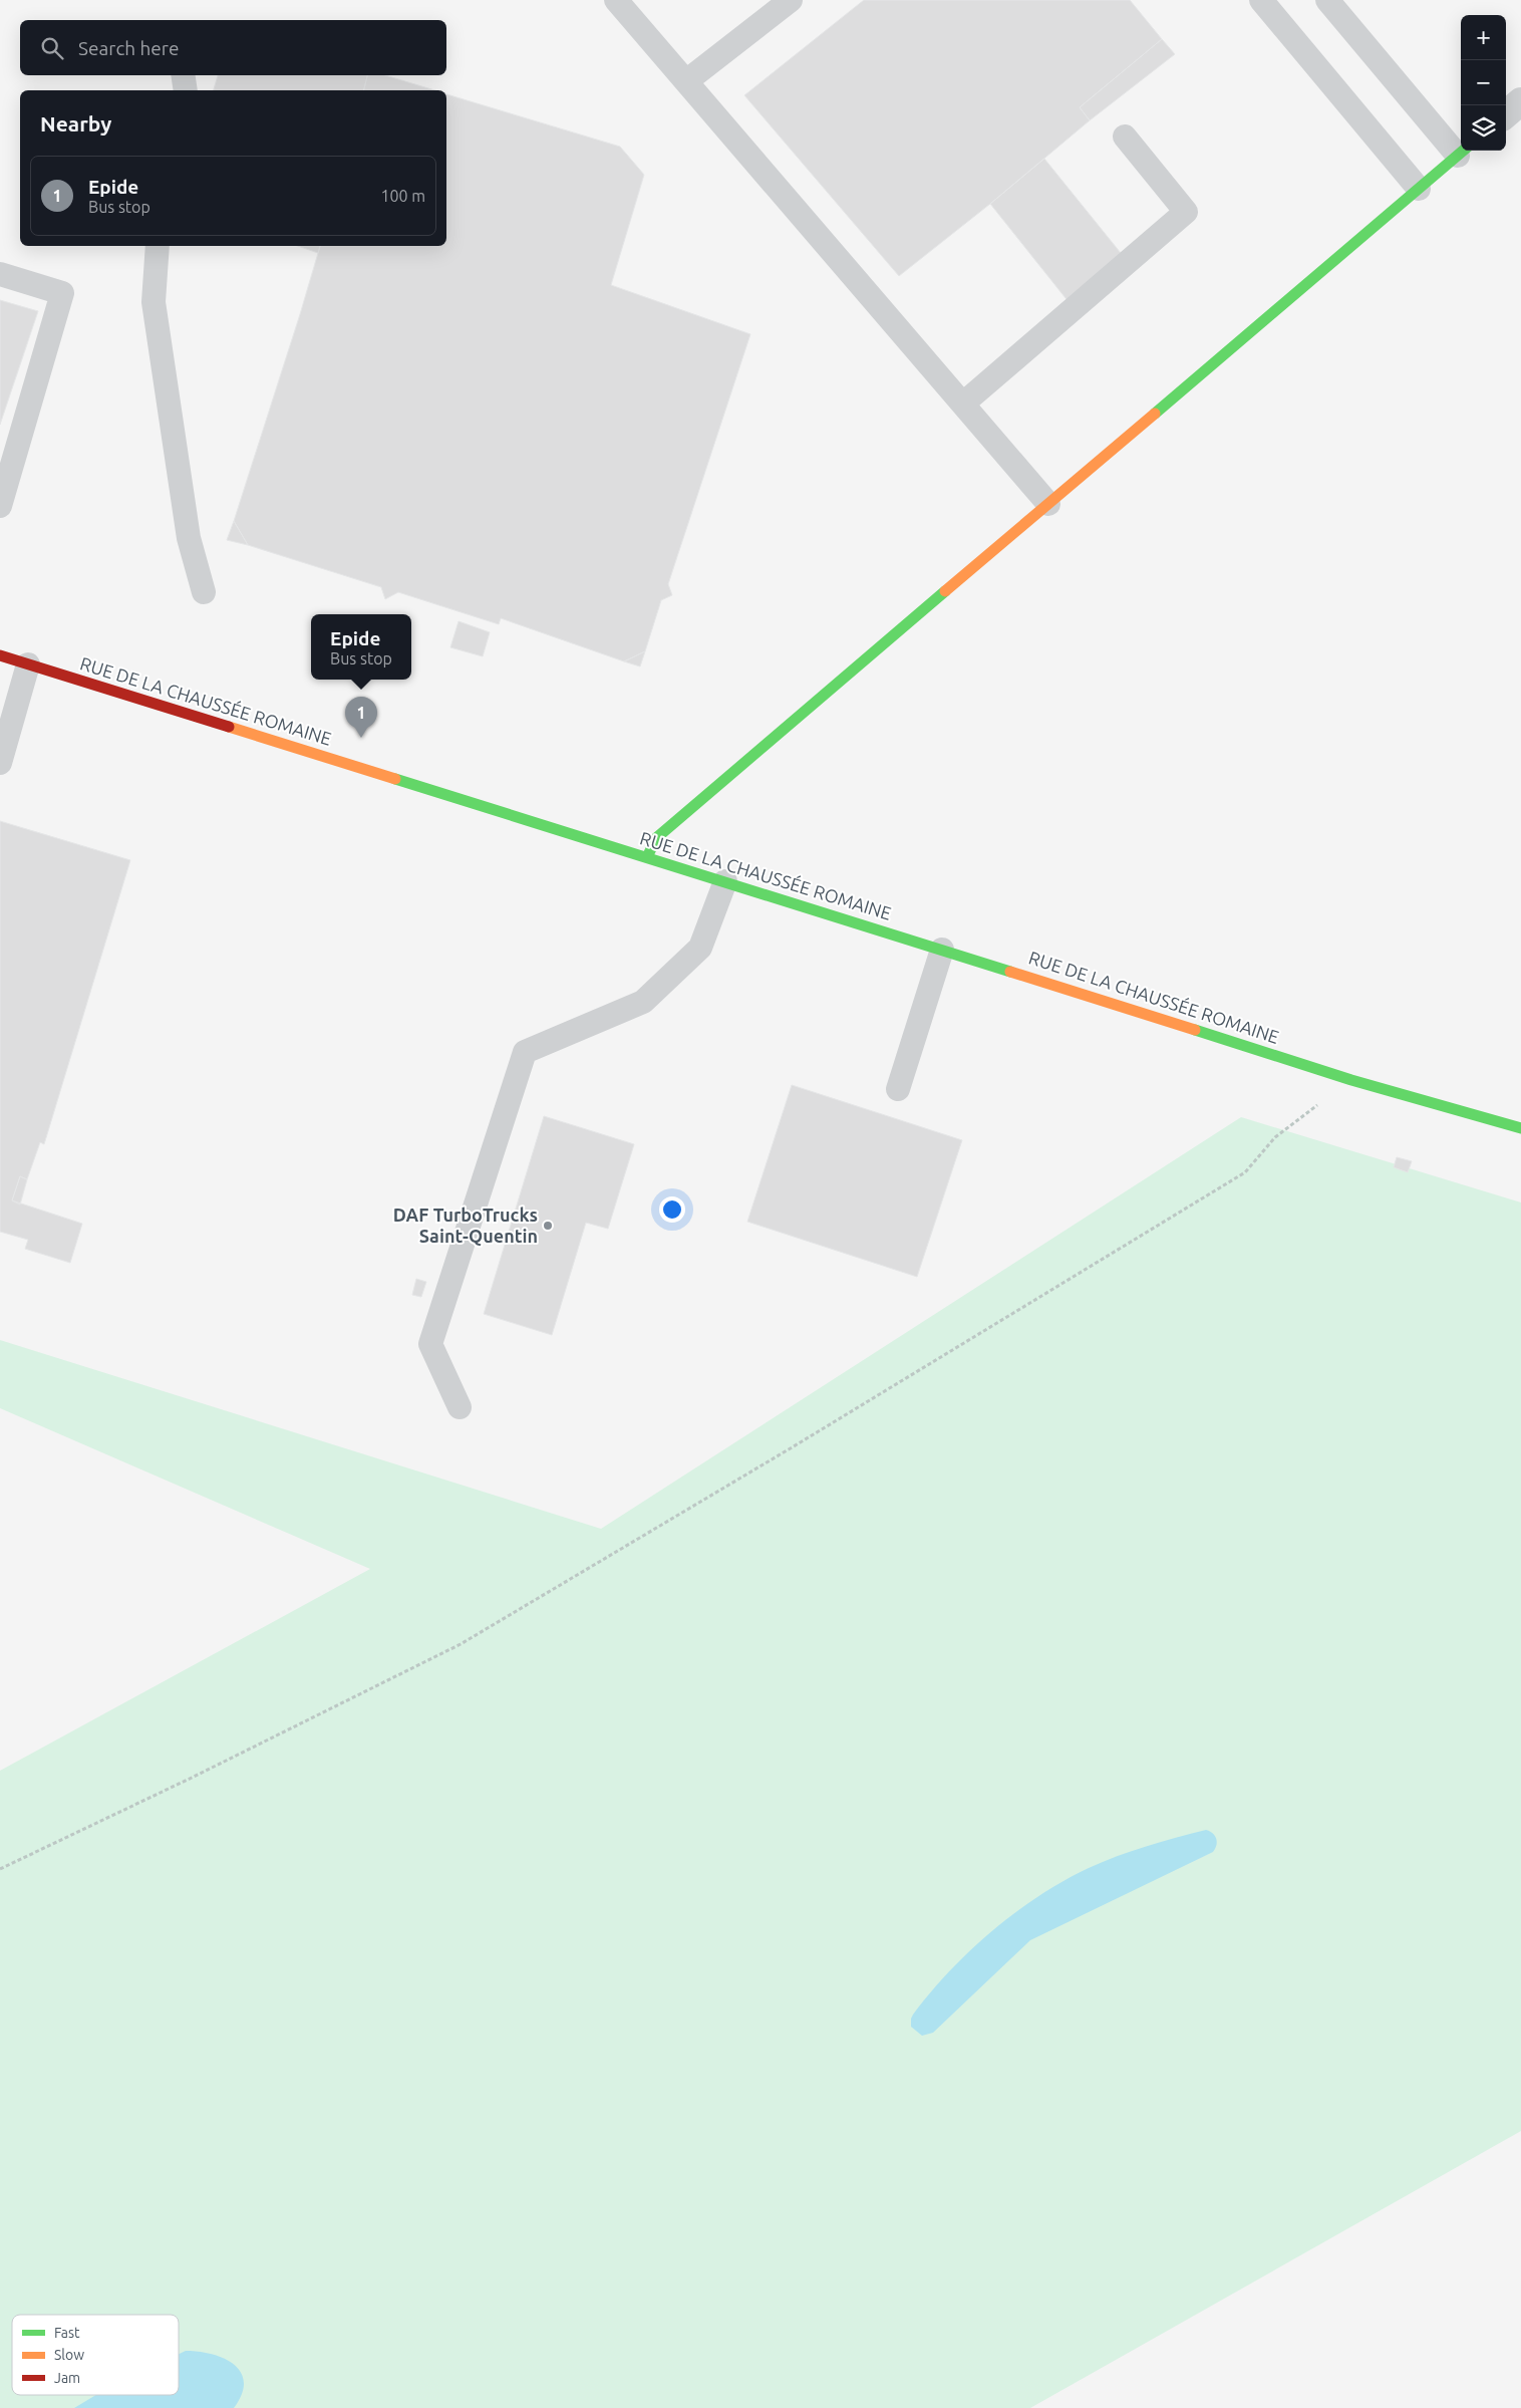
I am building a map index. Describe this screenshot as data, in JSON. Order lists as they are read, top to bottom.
{
  "streets": {
    "street": ["RUE DE LA CHAUSSÉE ROMAINE"]
  },
  "places": ["DAF TurboTrucks Saint-Quentin"],
  "legend": ["Fast", "Slow", "Jam"],
  "page": {
    "map_buttons": ["+", "−"],
    "search": "Search here",
    "heading": "Nearby",
    "list": [
      {
        "mark": "1",
        "name": "Epide",
        "note": "Bus stop",
        "value": "100 m"
      }
    ],
    "popup": ["Epide", "Bus stop"],
    "pins": "1"
  }
}
